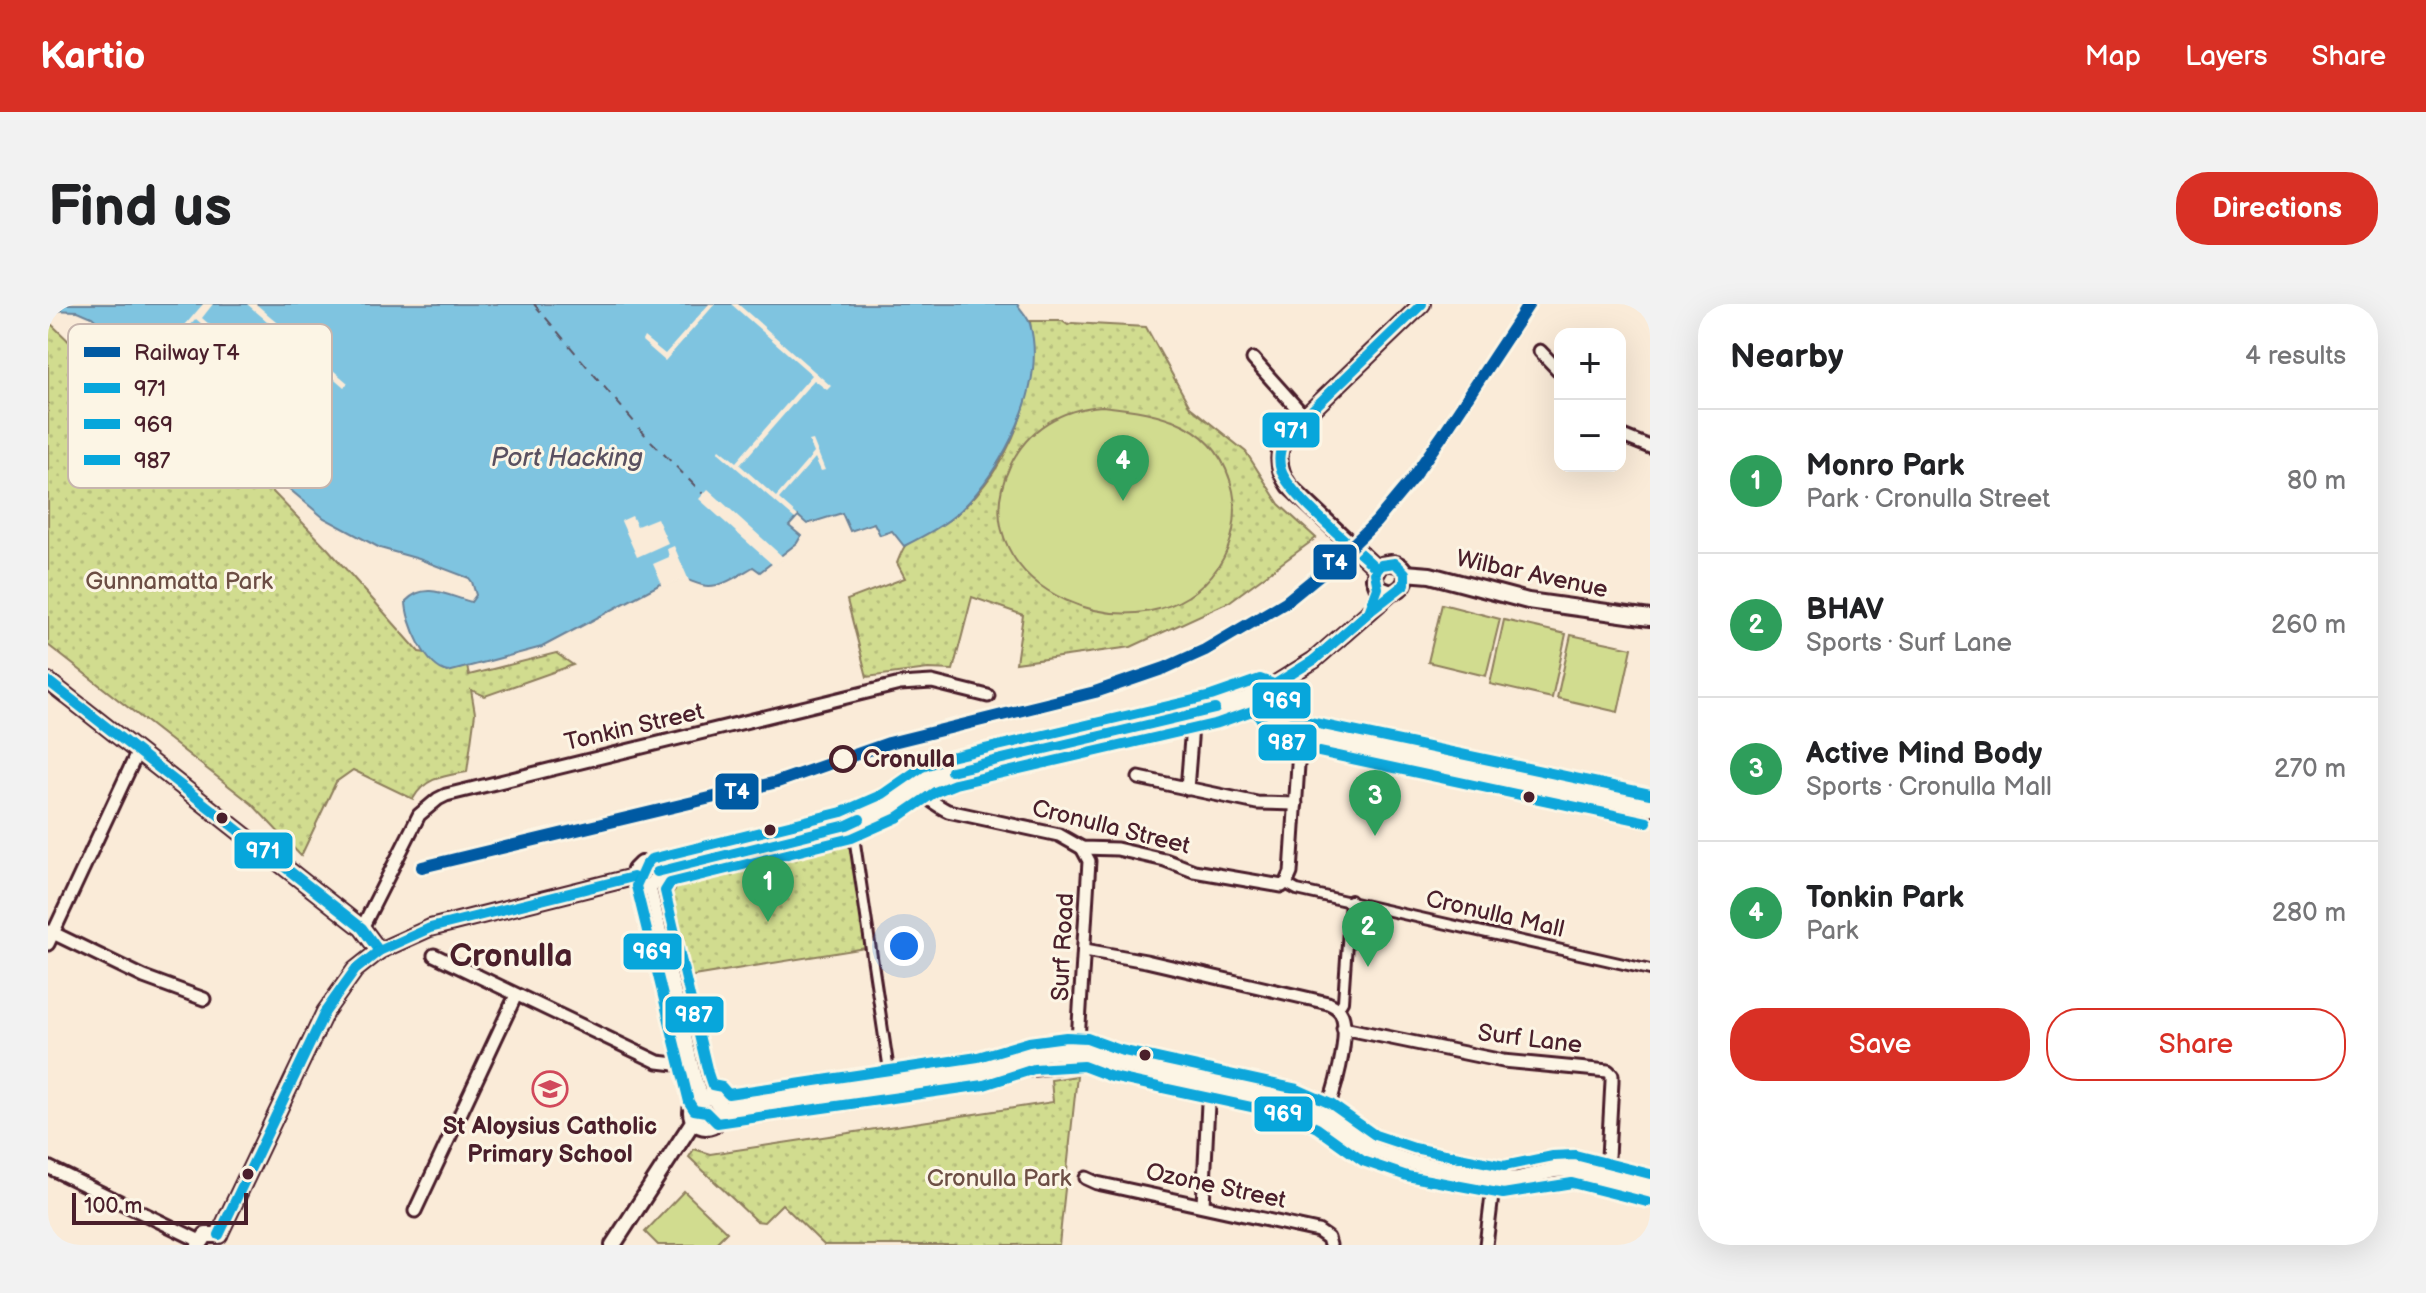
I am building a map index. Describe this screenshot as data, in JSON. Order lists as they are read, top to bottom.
{
  "streets": {
    "street": [
      "Wilbar Avenue",
      "Tonkin Street",
      "Cronulla Street",
      "Cronulla Mall",
      "Surf Road",
      "Surf Lane",
      "Ozone Street"
    ]
  },
  "crossings": [
    ["Cronulla Street", "Cronulla Mall"],
    ["Cronulla Street", "Surf Road"]
  ],
  "districts": ["Cronulla"],
  "water": ["Port Hacking"],
  "parks": ["Gunnamatta Park", "Cronulla Park"],
  "places": {
    "other": ["Cronulla"],
    "school or university": ["St Aloysius Catholic Primary School"]
  },
  "lines": [
    "rail line T4",
    "transit line 971",
    "transit line 969",
    "transit line 987"
  ],
  "legend": [
    "Railway T4",
    "971",
    "969",
    "987"
  ],
  "scale_bar": "100 m",
  "page": {
    "header": "Kartio",
    "nav": ["Map", "Layers", "Share"],
    "buttons": [
      "Directions",
      ["Save", "Share"]
    ],
    "title": "Find us",
    "heading": ["Nearby", "4 results"],
    "map_buttons": ["+", "−"],
    "list": [
      {
        "mark": "1",
        "name": "Monro Park",
        "note": "Park · Cronulla Street",
        "value": "80 m"
      },
      {
        "mark": "2",
        "name": "BHAV",
        "note": "Sports · Surf Lane",
        "value": "260 m"
      },
      {
        "mark": "3",
        "name": "Active Mind Body",
        "note": "Sports · Cronulla Mall",
        "value": "270 m"
      },
      {
        "mark": "4",
        "name": "Tonkin Park",
        "note": "Park",
        "value": "280 m"
      }
    ],
    "pins": [
      "4",
      "3",
      "1",
      "2"
    ],
    "scale": "100 m"
  }
}
